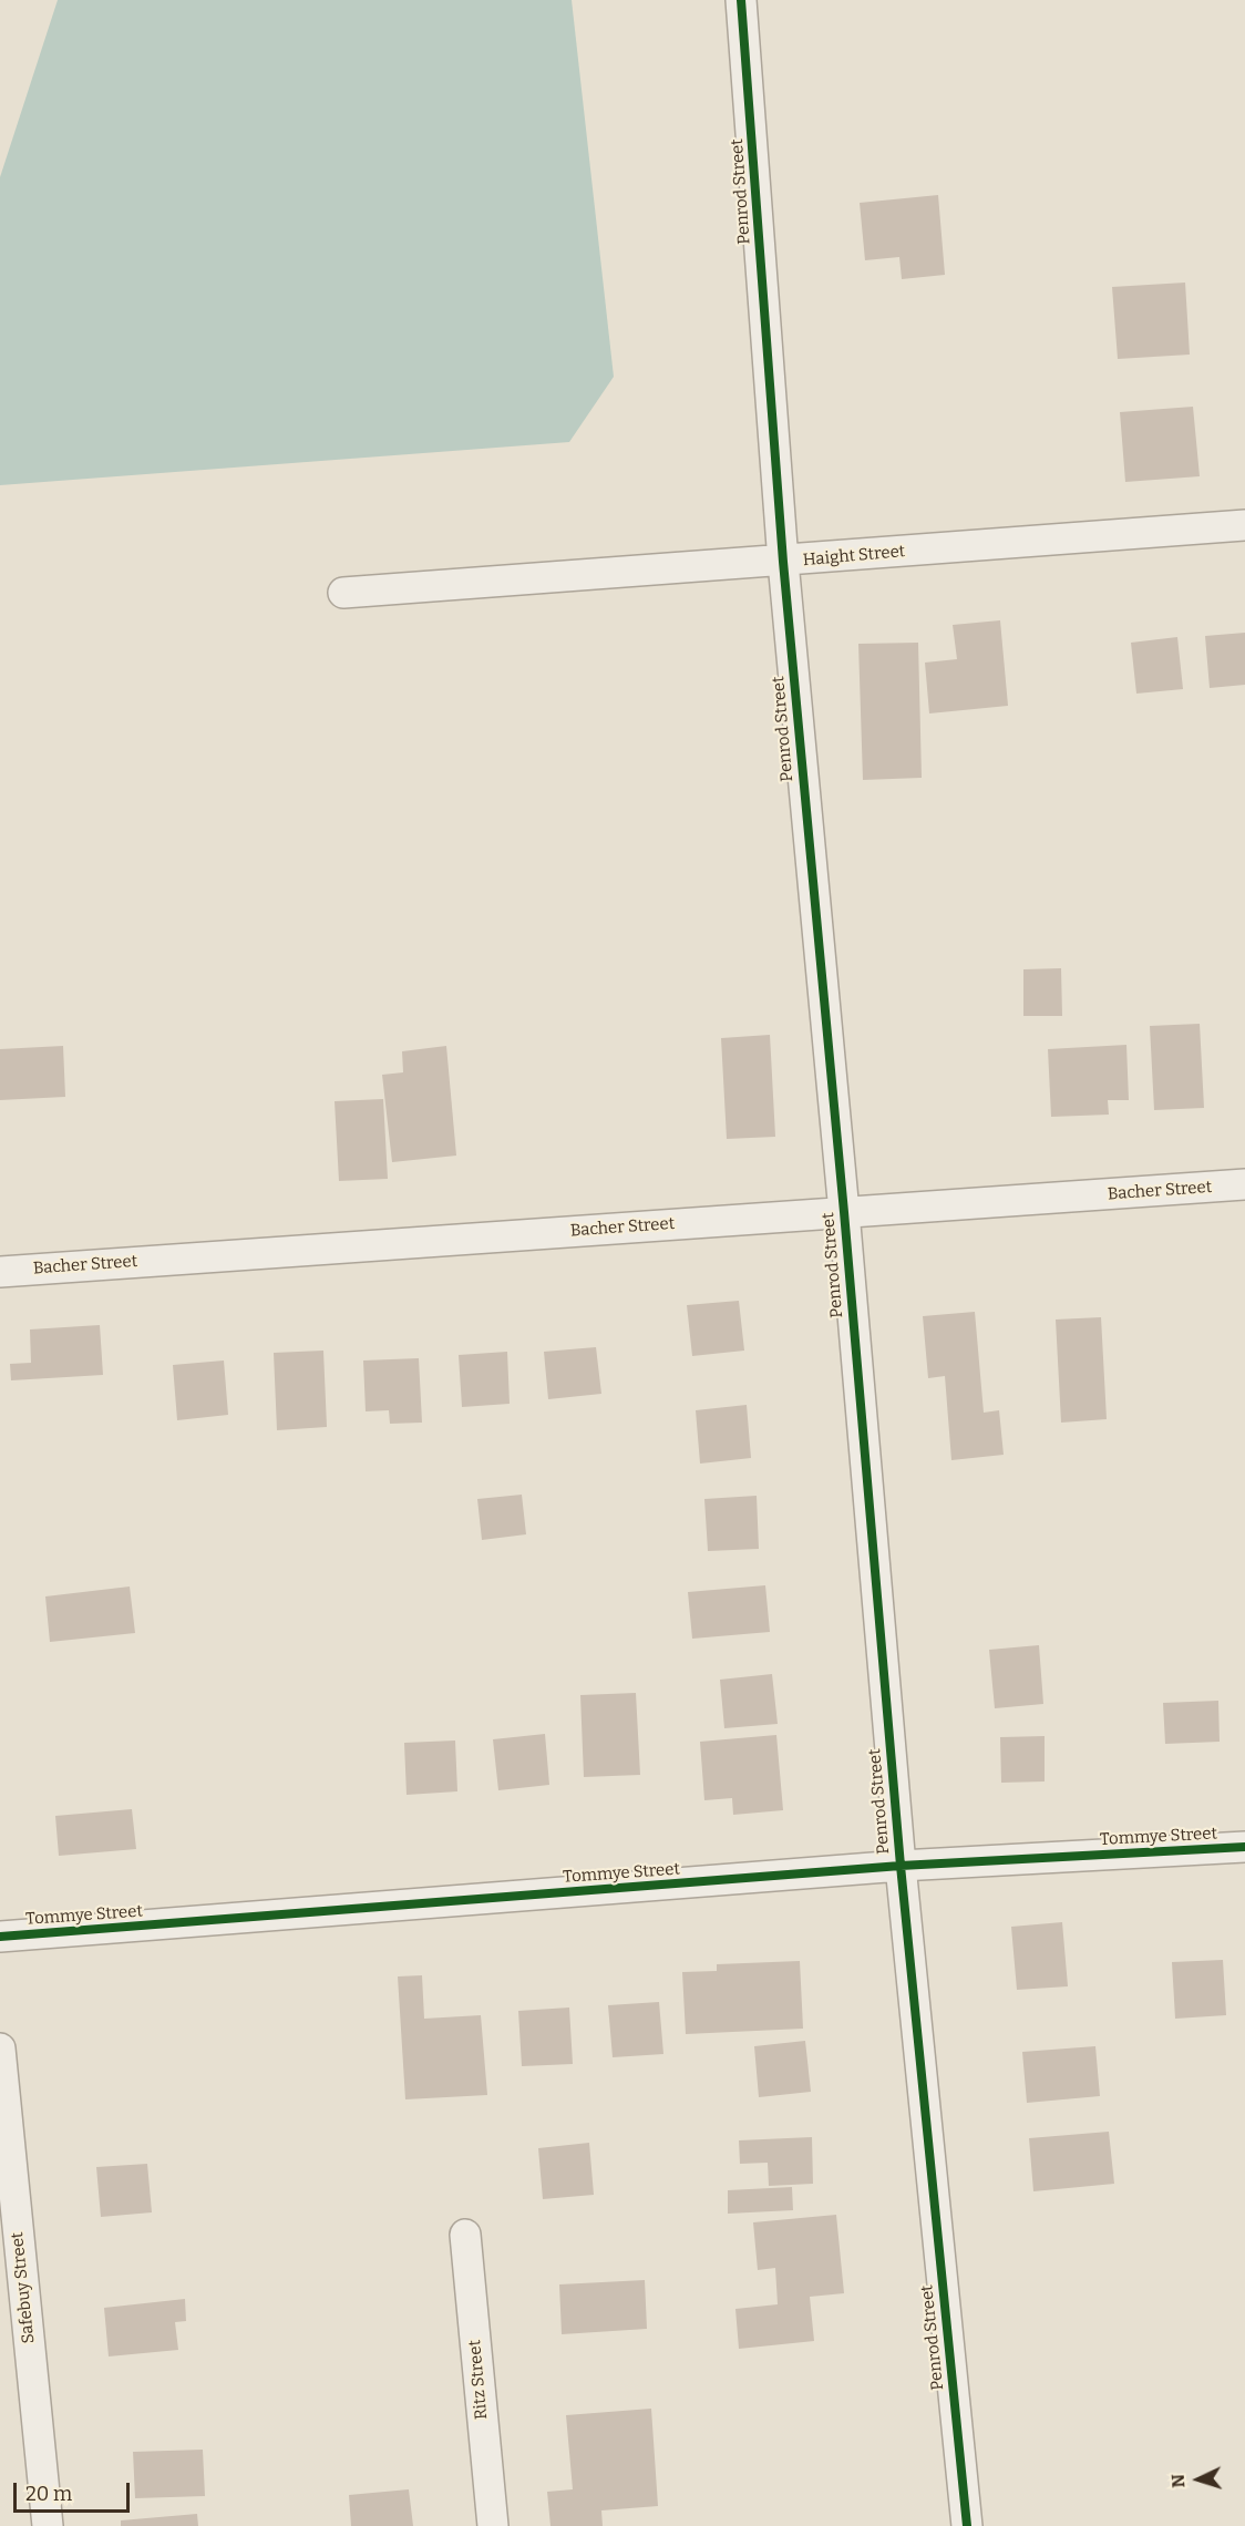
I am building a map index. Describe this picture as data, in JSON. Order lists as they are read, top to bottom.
{
  "streets": {
    "street": [
      "Penrod Street",
      "Haight Street",
      "Bacher Street",
      "Tommye Street",
      "Safebuy Street",
      "Ritz Street"
    ]
  },
  "crossings": [
    ["Penrod Street", "Haight Street"],
    ["Penrod Street", "Bacher Street"],
    ["Penrod Street", "Tommye Street"]
  ],
  "scale_bar": "20 m",
  "north": "left"
}
